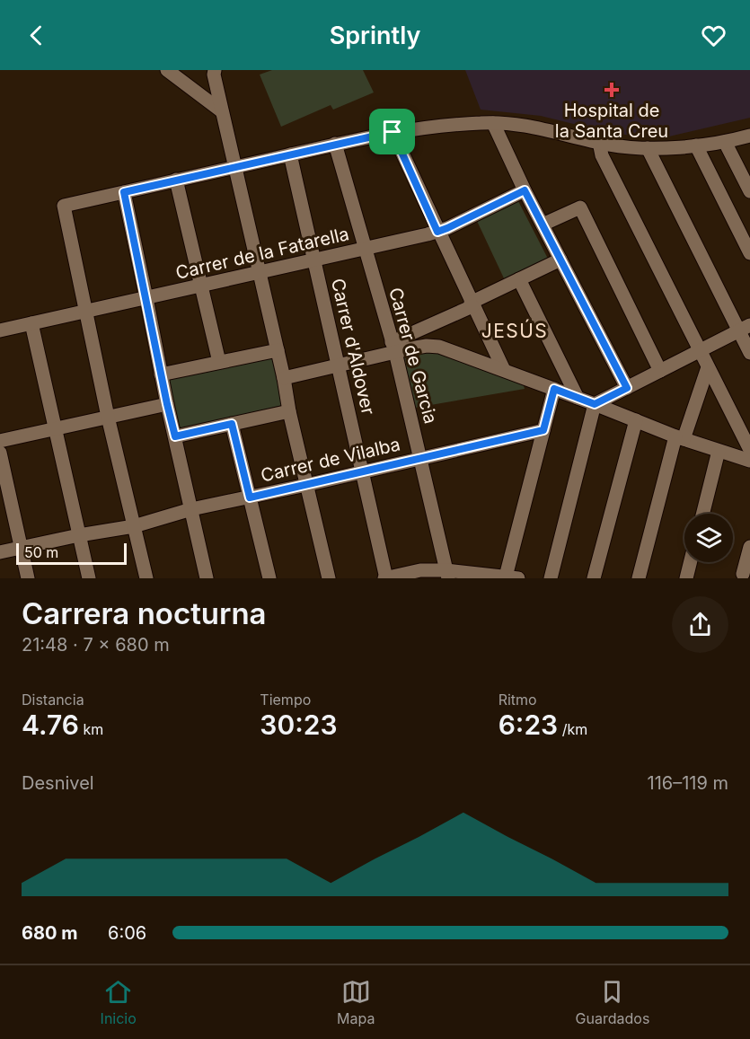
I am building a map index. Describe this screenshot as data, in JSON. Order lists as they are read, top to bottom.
{
  "streets": {
    "street": [
      "Carrer de la Fatarella",
      "Carrer d'Aldover",
      "Carrer de Garcia",
      "Carrer de Vilalba"
    ]
  },
  "crossings": [
    ["Carrer de la Fatarella", "Carrer d'Aldover"],
    ["Carrer de la Fatarella", "Carrer de Garcia"],
    ["Carrer d'Aldover", "Carrer de Vilalba"],
    ["Carrer de Garcia", "Carrer de Vilalba"]
  ],
  "districts": ["JESÚS"],
  "places": {
    "health": ["Hospital de la Santa Creu"]
  },
  "scale_bar": "50 m",
  "page": {
    "header": "Sprintly",
    "scale": "50 m",
    "heading": ["Carrera nocturna", "21:48 · 7 × 680 m"],
    "stats": [
      ["Distancia", "4.76 km"],
      ["Tiempo", "30:23"],
      ["Ritmo", "6:23 /km"]
    ],
    "chart": ["Desnivel", "116–119 m"],
    "list": [
      {
        "name": "680 m",
        "note": "6:06"
      }
    ],
    "tabs": ["Inicio", "Mapa", "Guardados"]
  }
}
